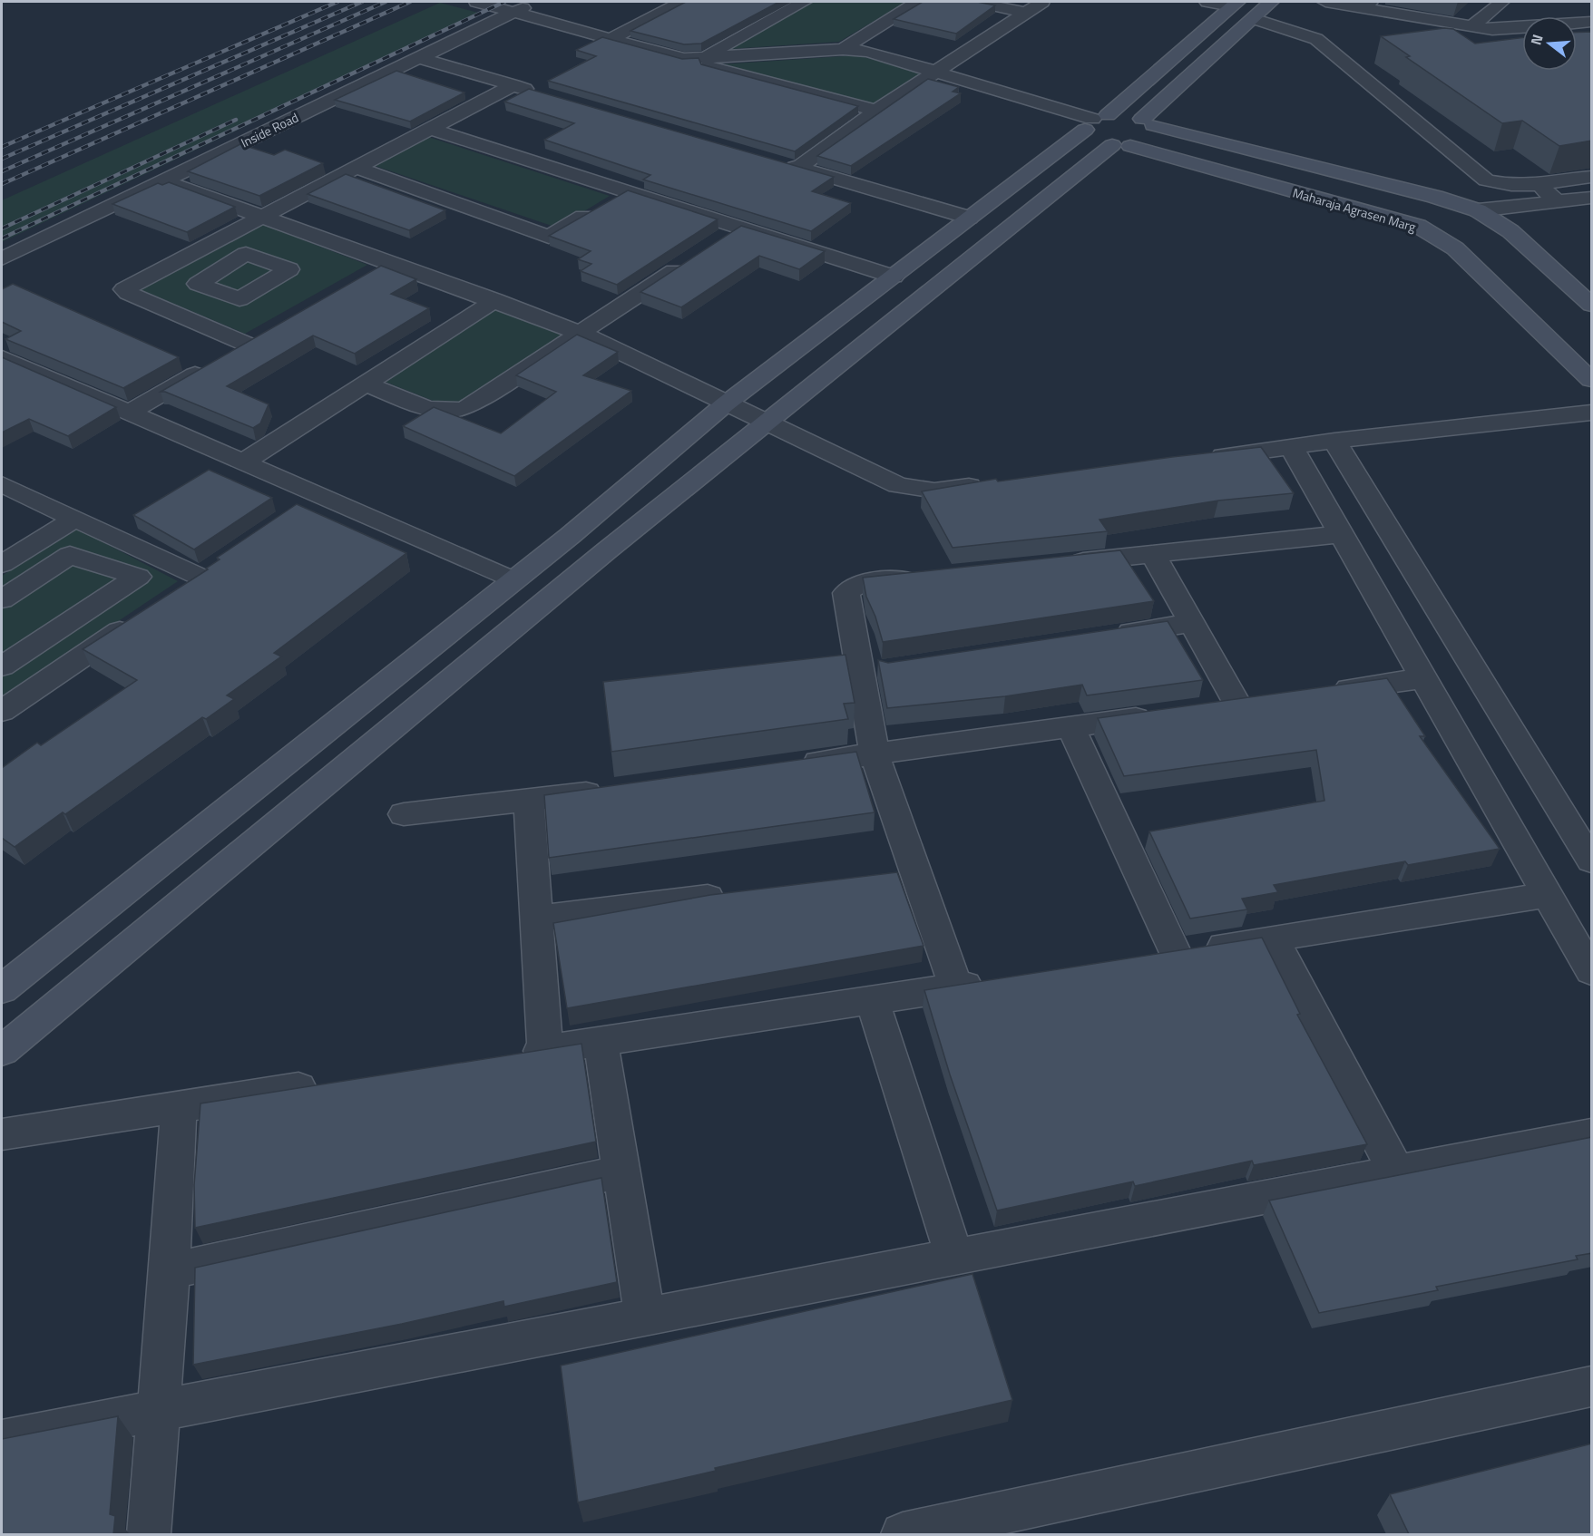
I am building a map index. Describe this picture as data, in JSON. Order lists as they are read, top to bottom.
{
  "streets": {
    "street": ["Inside Road", "Maharaja Agrasen Marg"]
  },
  "north": "left"
}
